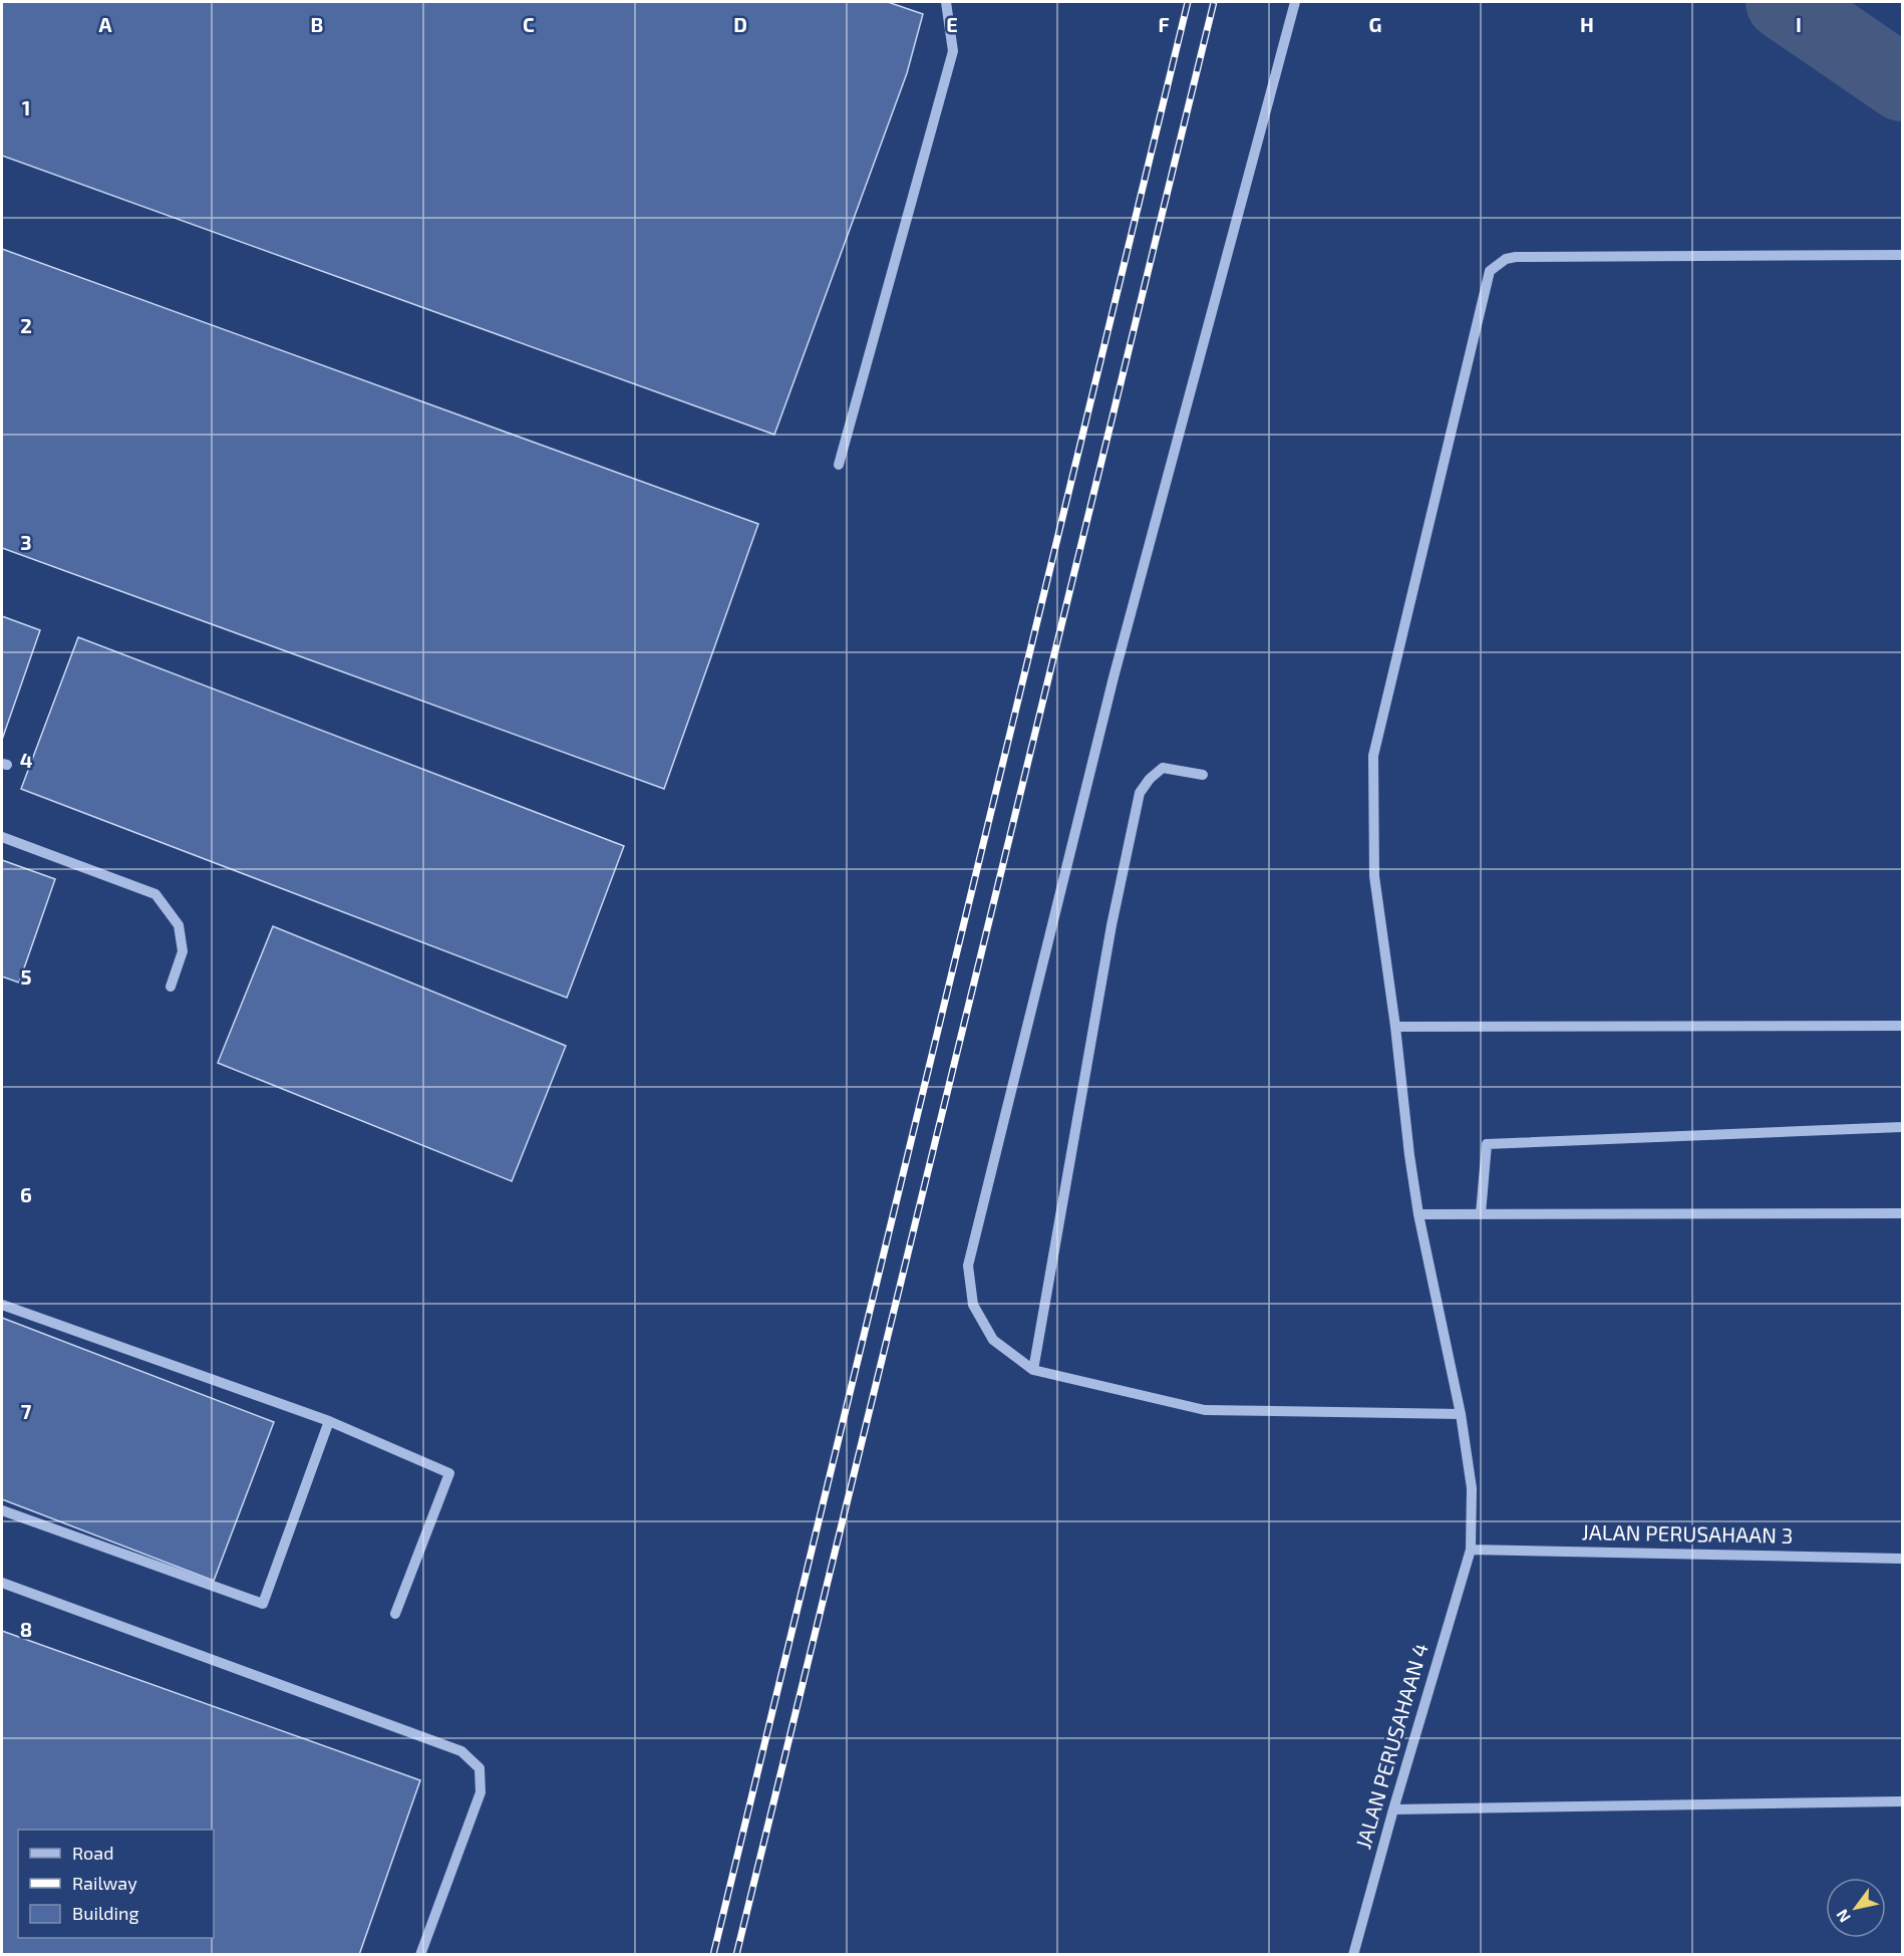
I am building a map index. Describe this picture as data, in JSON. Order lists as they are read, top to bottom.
{
  "streets": {
    "street": ["JALAN PERUSAHAAN 3", "JALAN PERUSAHAAN 4"]
  },
  "crossings": [
    ["JALAN PERUSAHAAN 3", "JALAN PERUSAHAAN 4"]
  ],
  "legend": ["Road", "Railway", "Building"],
  "north": "bottom left",
  "grid": {
    "columns": [
      "A",
      "B",
      "C",
      "D",
      "E",
      "F",
      "G",
      "H",
      "I"
    ],
    "rows": [
      "1",
      "2",
      "3",
      "4",
      "5",
      "6",
      "7",
      "8"
    ]
  }
}
